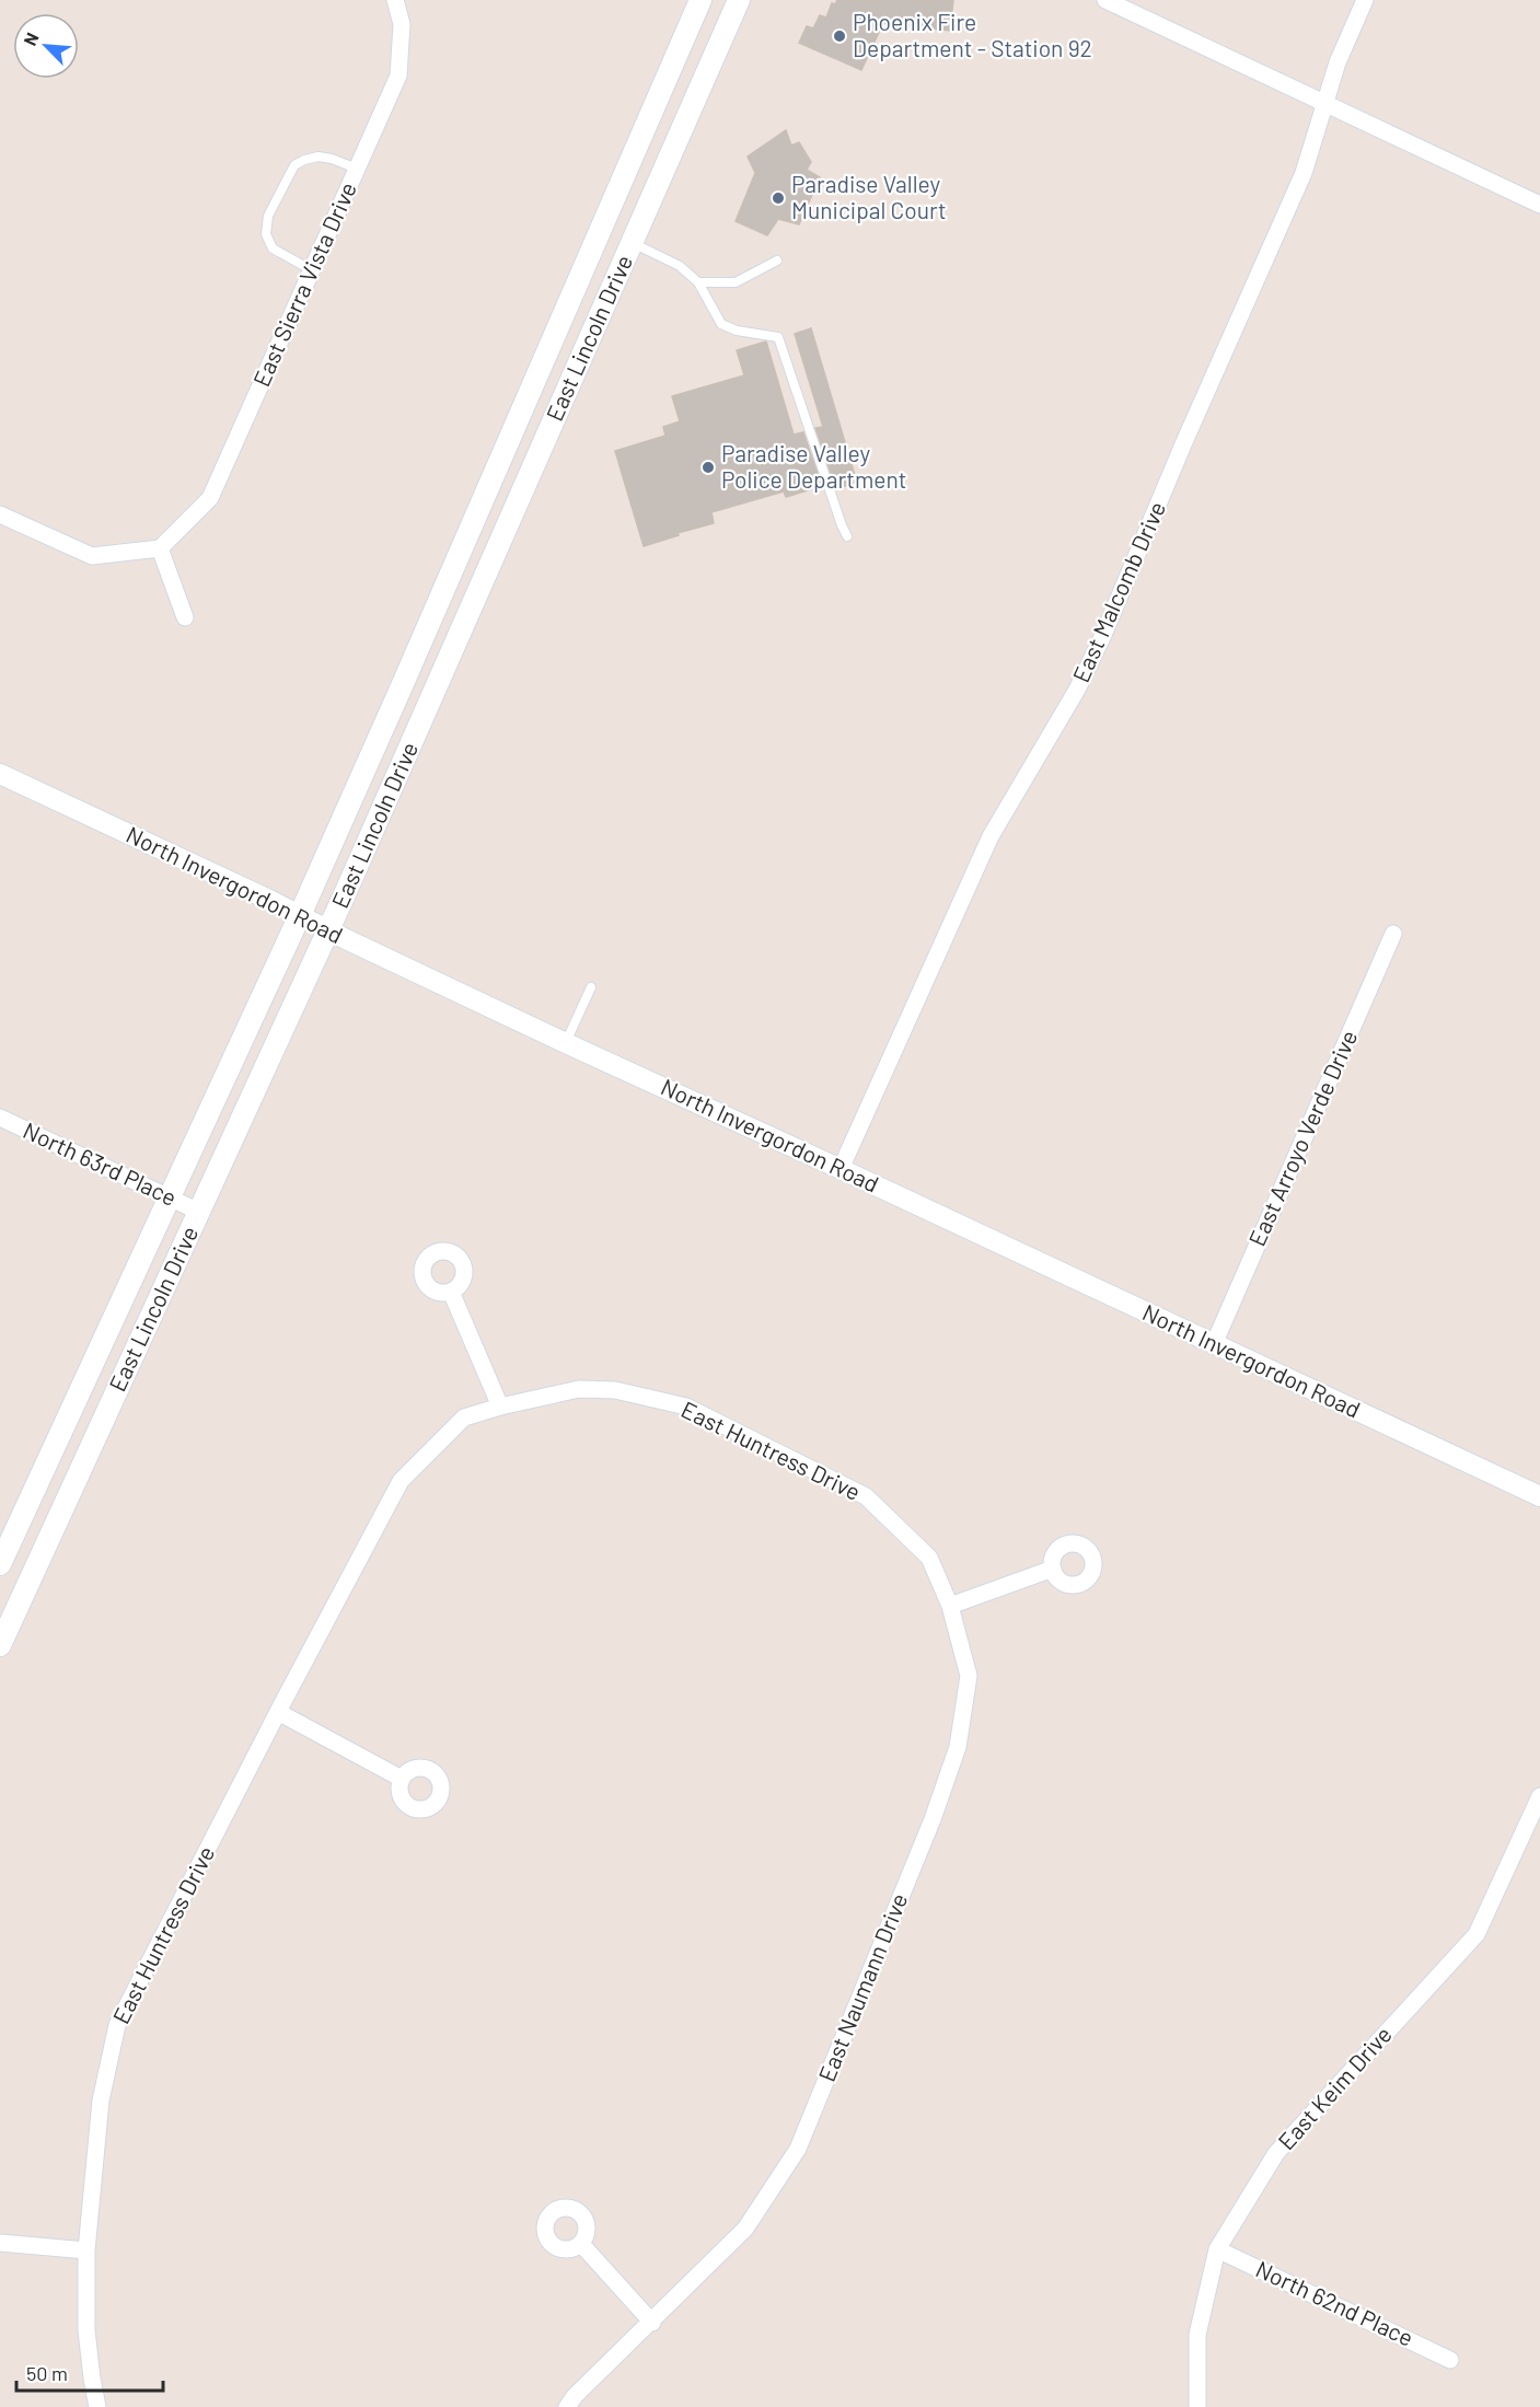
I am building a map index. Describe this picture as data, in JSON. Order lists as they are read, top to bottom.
{
  "streets": {
    "main road": ["East Lincoln Drive"],
    "street": [
      "East Sierra Vista Drive",
      "East Malcomb Drive",
      "North Invergordon Road",
      "East Arroyo Verde Drive",
      "North 63rd Place",
      "East Huntress Drive",
      "East Naumann Drive",
      "East Keim Drive",
      "North 62nd Place"
    ]
  },
  "crossings": [
    ["East Lincoln Drive", "North Invergordon Road"],
    ["East Lincoln Drive", "North 63rd Place"],
    ["East Malcomb Drive", "North Invergordon Road"],
    ["North Invergordon Road", "East Arroyo Verde Drive"],
    ["East Huntress Drive", "East Naumann Drive"],
    ["East Keim Drive", "North 62nd Place"]
  ],
  "places": ["Phoenix Fire Department - Station 92", "Paradise Valley Municipal Court", "Paradise Valley Police Department"],
  "scale_bar": "50 m",
  "north": "top left"
}
